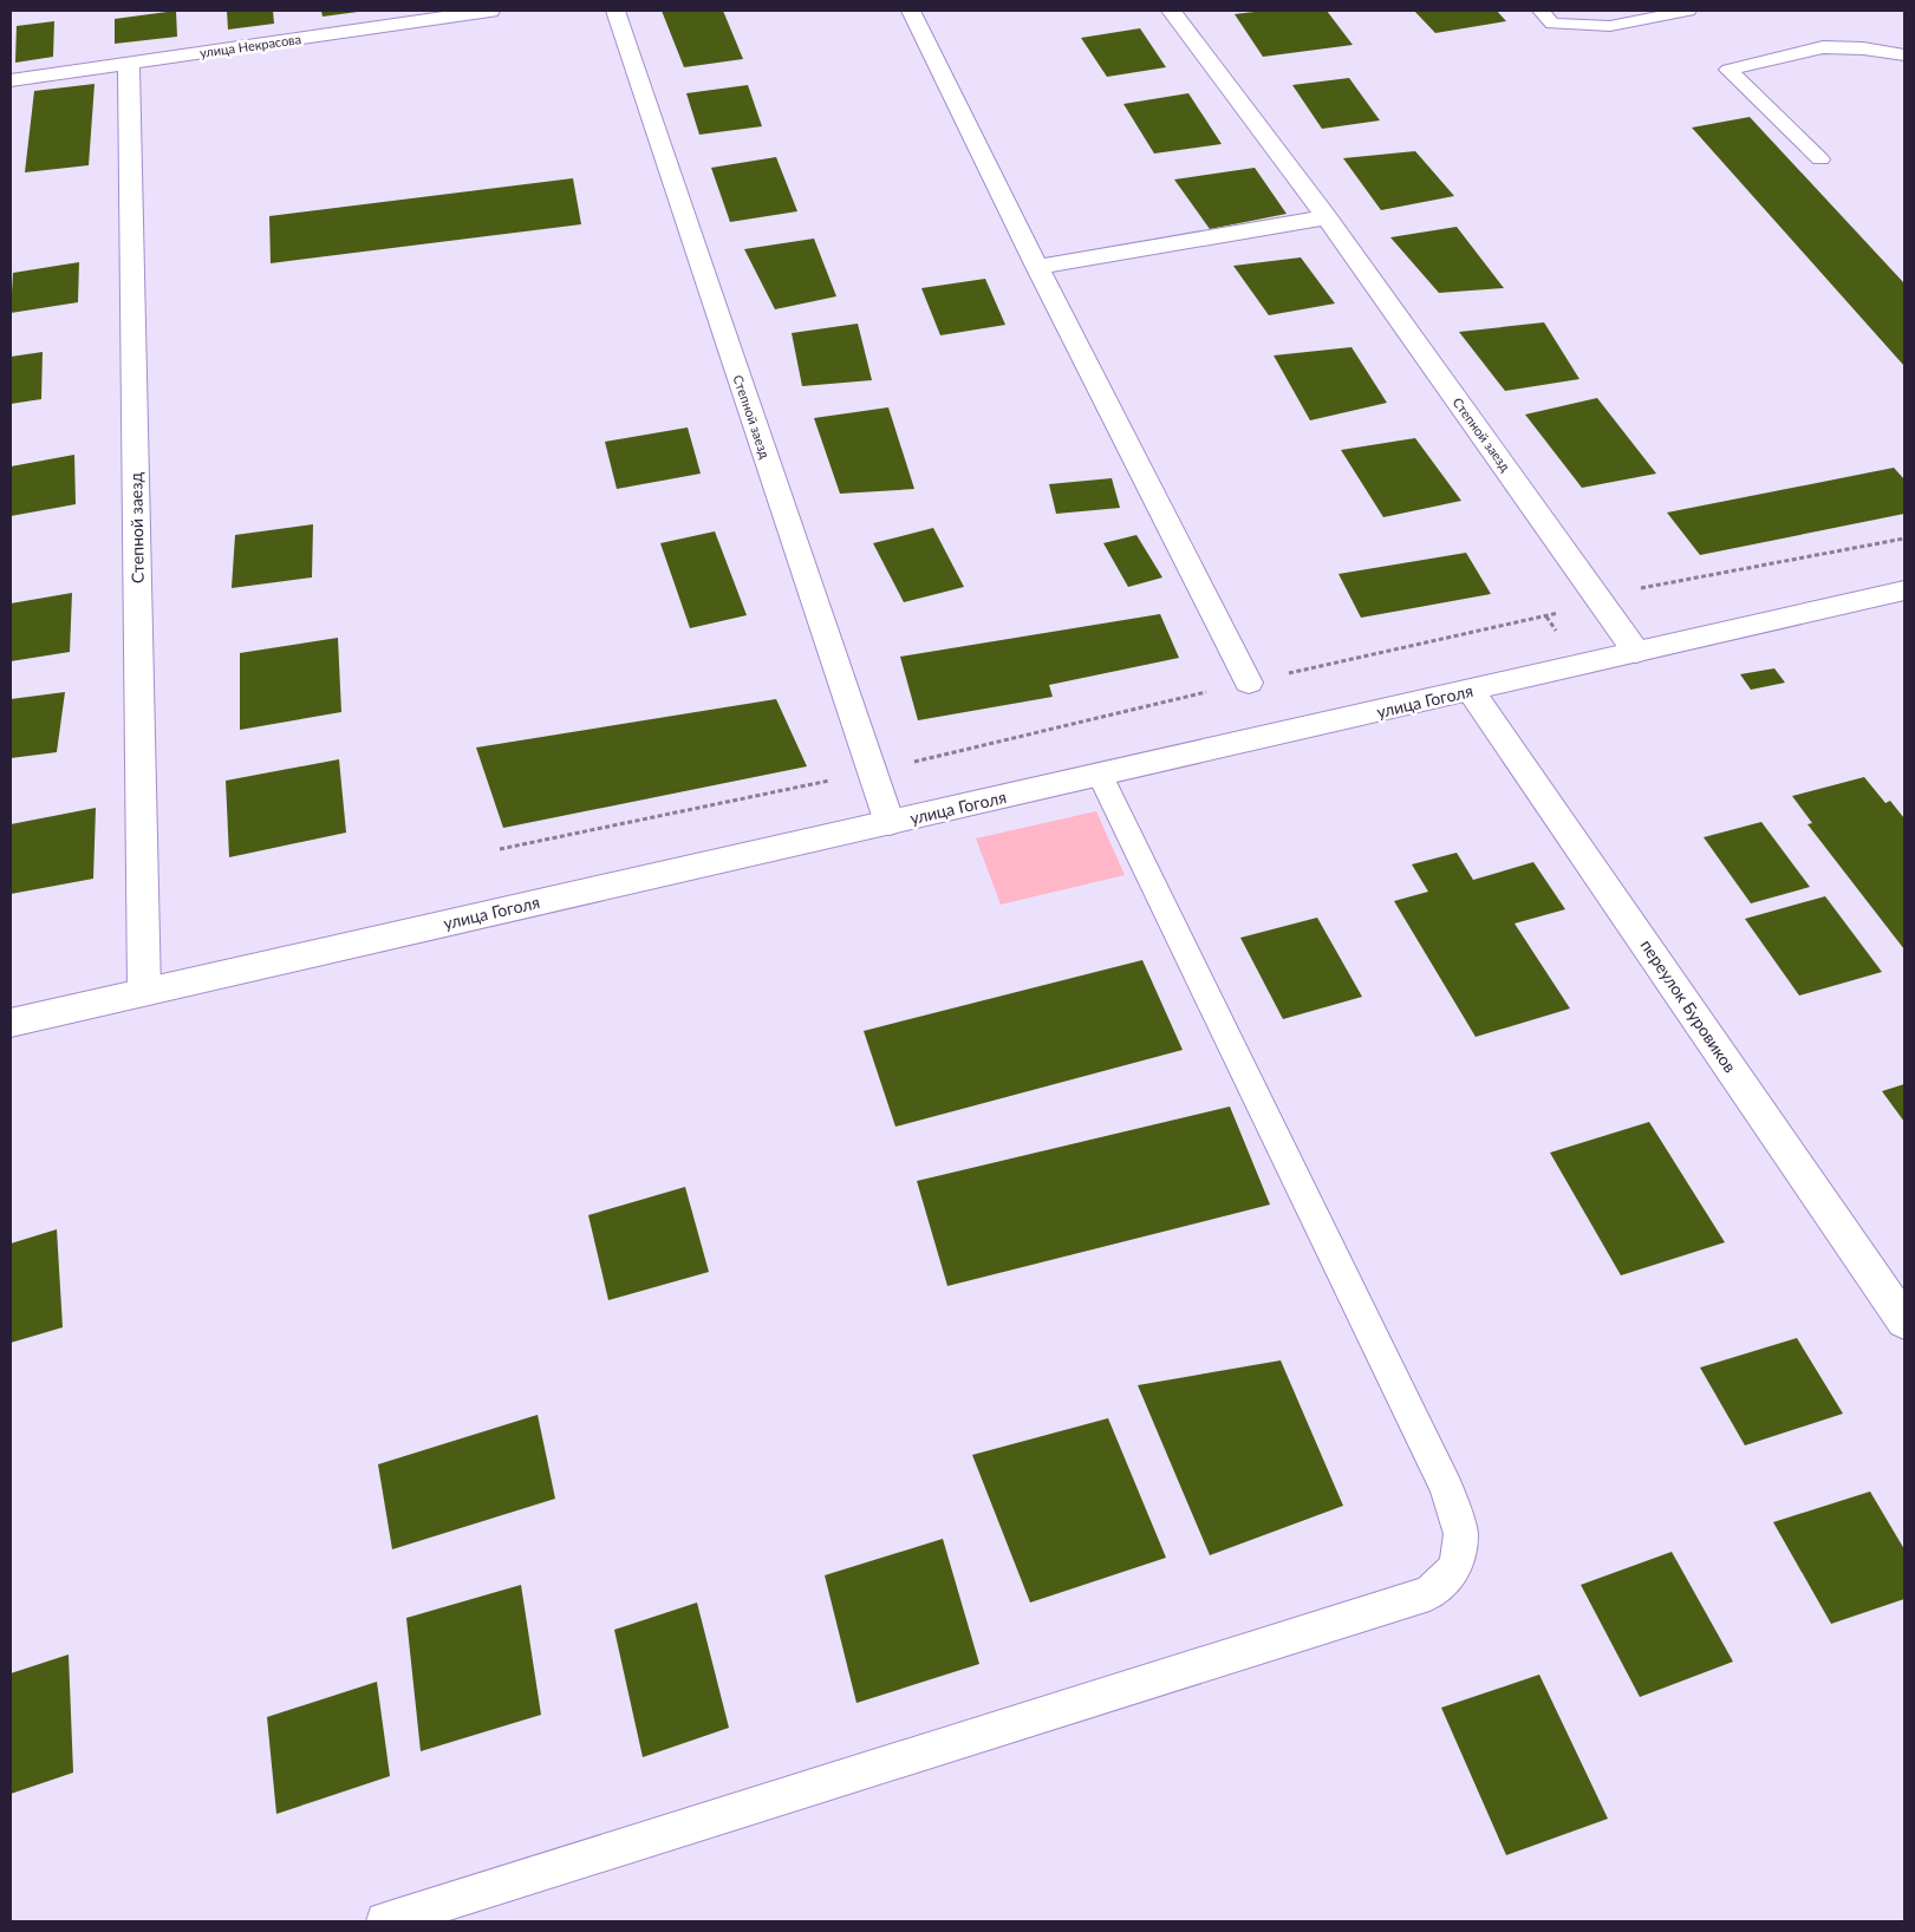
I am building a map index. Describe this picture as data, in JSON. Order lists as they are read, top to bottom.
{
  "streets": {
    "street": [
      "улица Некрасова",
      "Степной заезд",
      "улица Гоголя",
      "переулок Буровиков"
    ]
  },
  "crossings": [
    ["улица Некрасова", "Степной заезд"],
    ["Степной заезд", "улица Гоголя"],
    ["улица Гоголя", "переулок Буровиков"]
  ]
}
